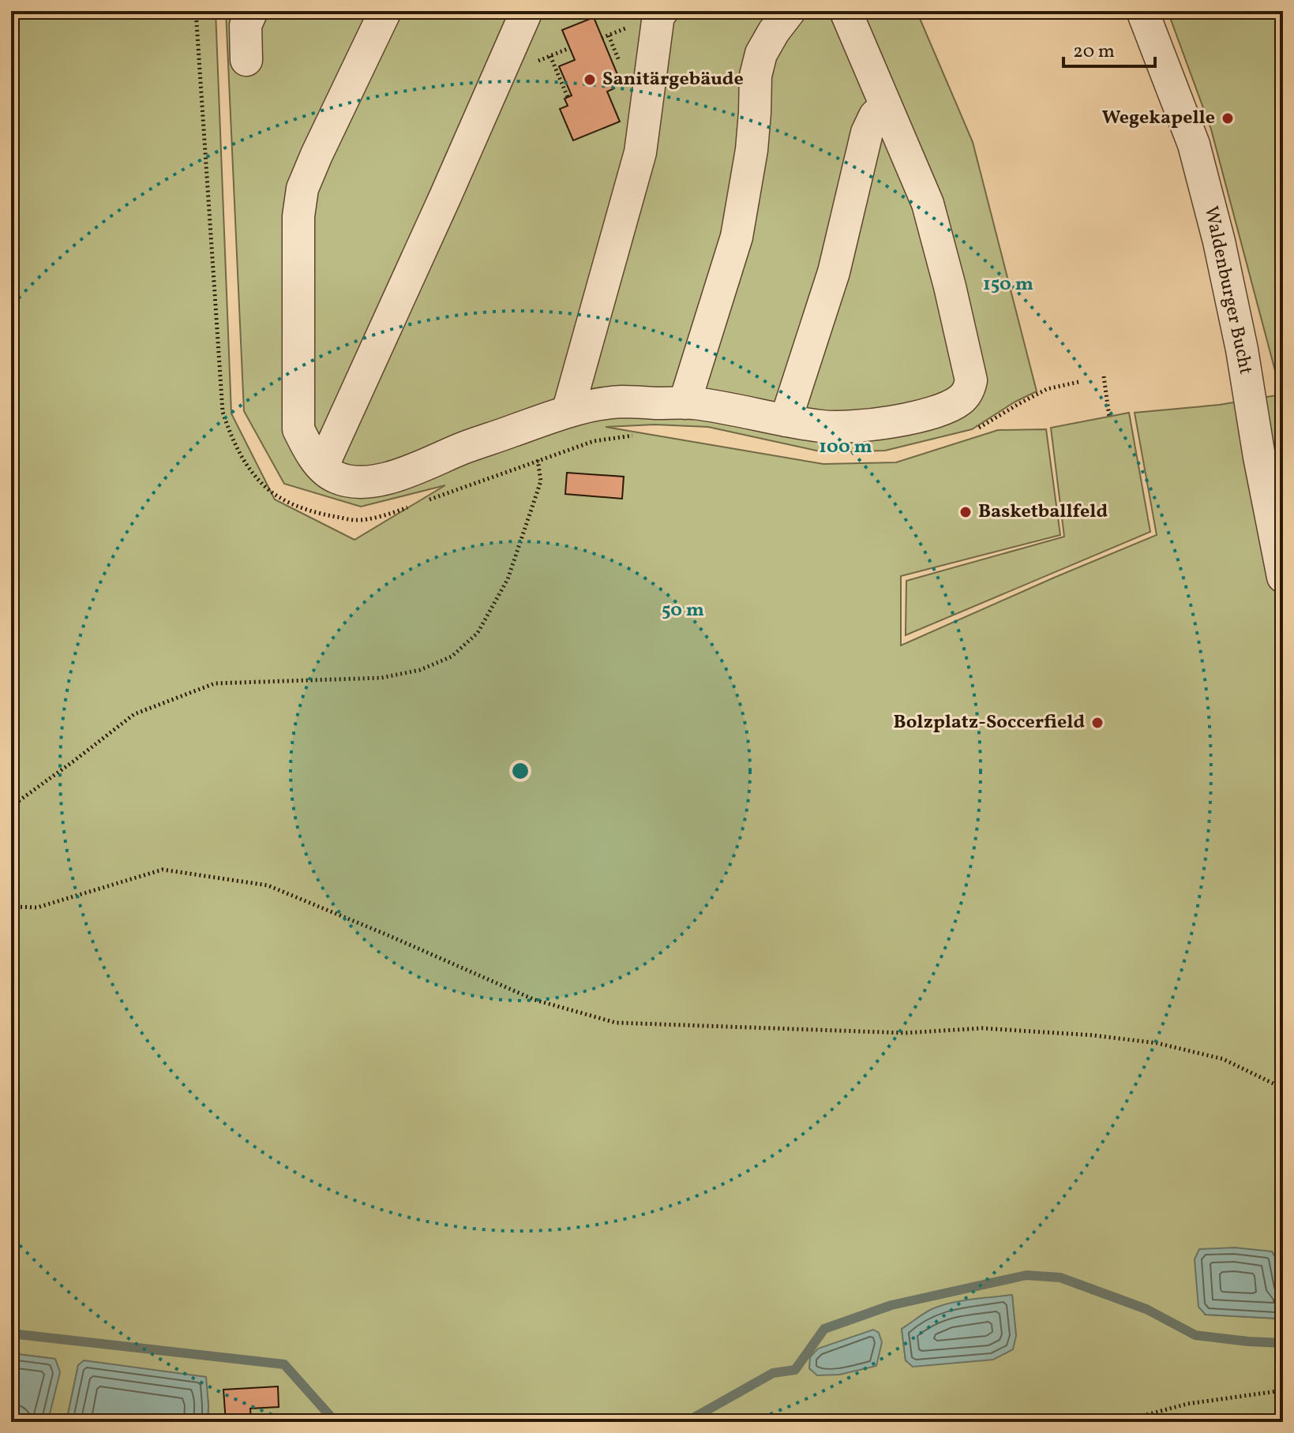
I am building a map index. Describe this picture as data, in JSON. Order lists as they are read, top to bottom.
{
  "streets": {
    "street": ["Waldenburger Bucht"]
  },
  "places": [
    "Sanitärgebäude",
    "Wegekapelle",
    "Basketballfeld",
    "Bolzplatz-Soccerfield"
  ],
  "scale_bar": "20 m",
  "rings": ["150 m", "100 m", "50 m"]
}
